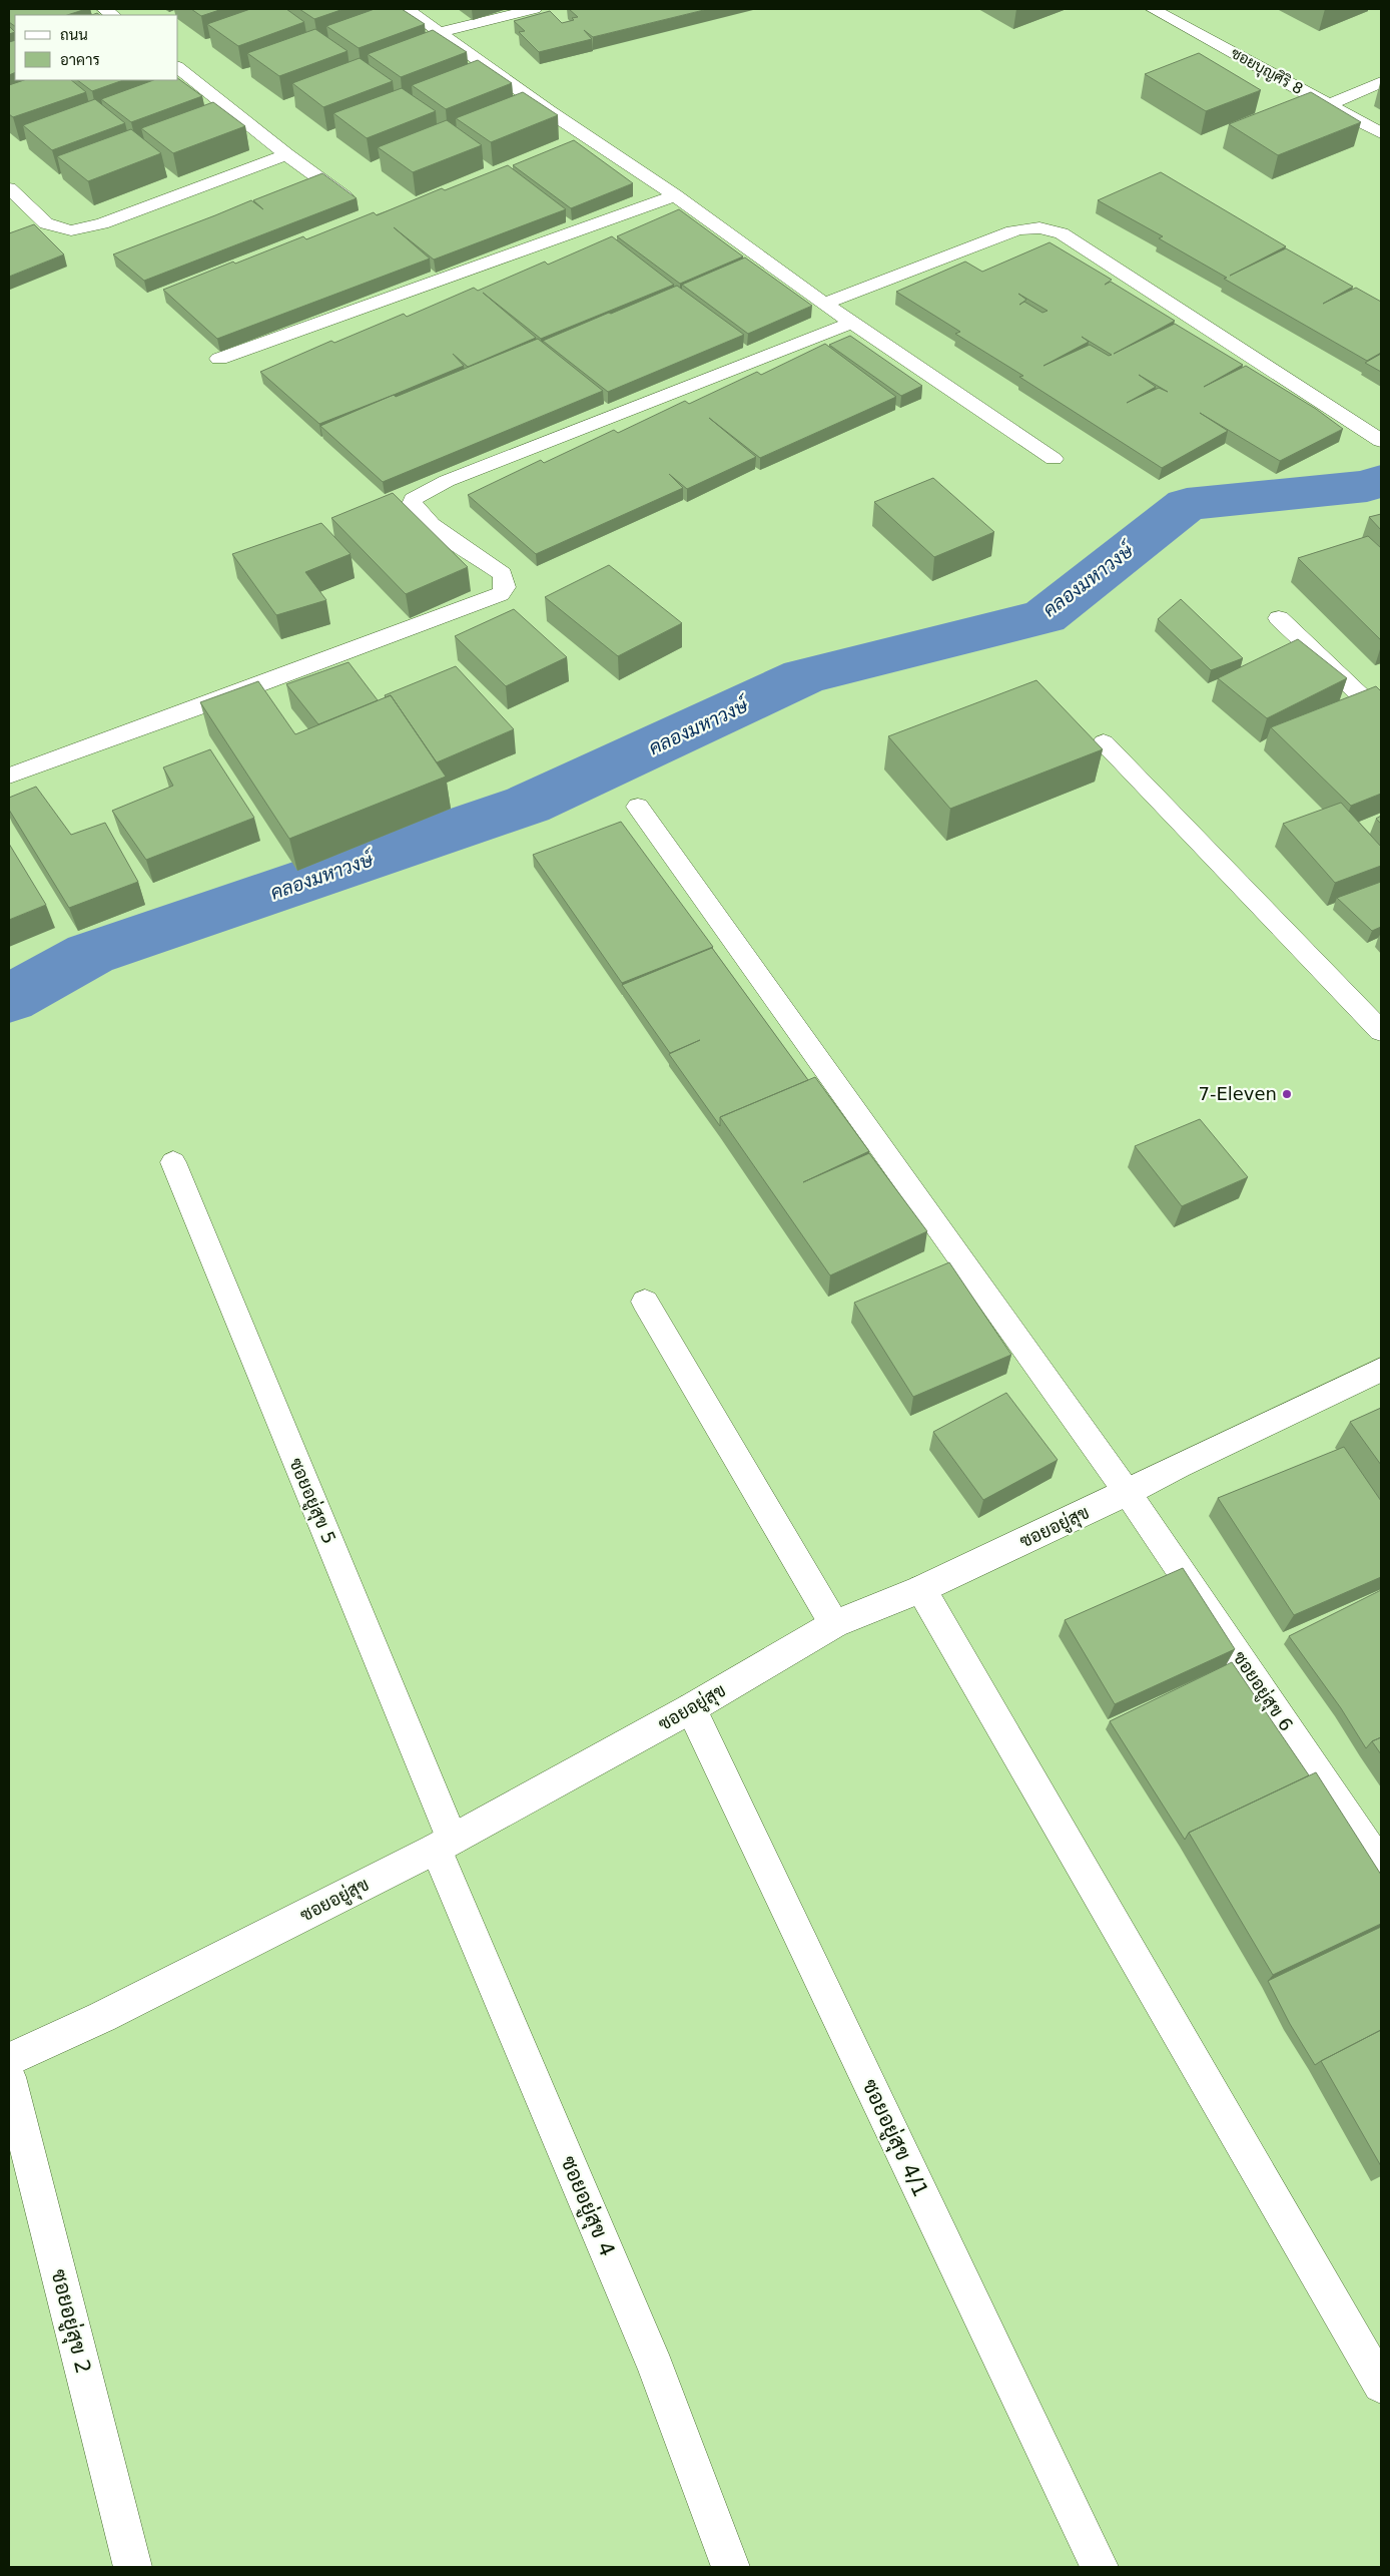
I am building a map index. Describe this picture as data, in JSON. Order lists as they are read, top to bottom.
{
  "streets": {
    "street": [
      "ซอยบุญศิริ 8",
      "ซอยอยู่สุข 5",
      "ซอยอยู่สุข",
      "ซอยอยู่สุข 6",
      "ซอยอยู่สุข 4/1",
      "ซอยอยู่สุข 4",
      "ซอยอยู่สุข 2"
    ]
  },
  "crossings": [
    ["ซอยอยู่สุข 5", "ซอยอยู่สุข"],
    ["ซอยอยู่สุข 5", "ซอยอยู่สุข 4"],
    ["ซอยอยู่สุข", "ซอยอยู่สุข 6"],
    ["ซอยอยู่สุข", "ซอยอยู่สุข 4/1"],
    ["ซอยอยู่สุข", "ซอยอยู่สุข 4"]
  ],
  "water": ["คลองมหาวงษ์"],
  "places": ["7-Eleven"],
  "legend": ["ถนน", "อาคาร"]
}
